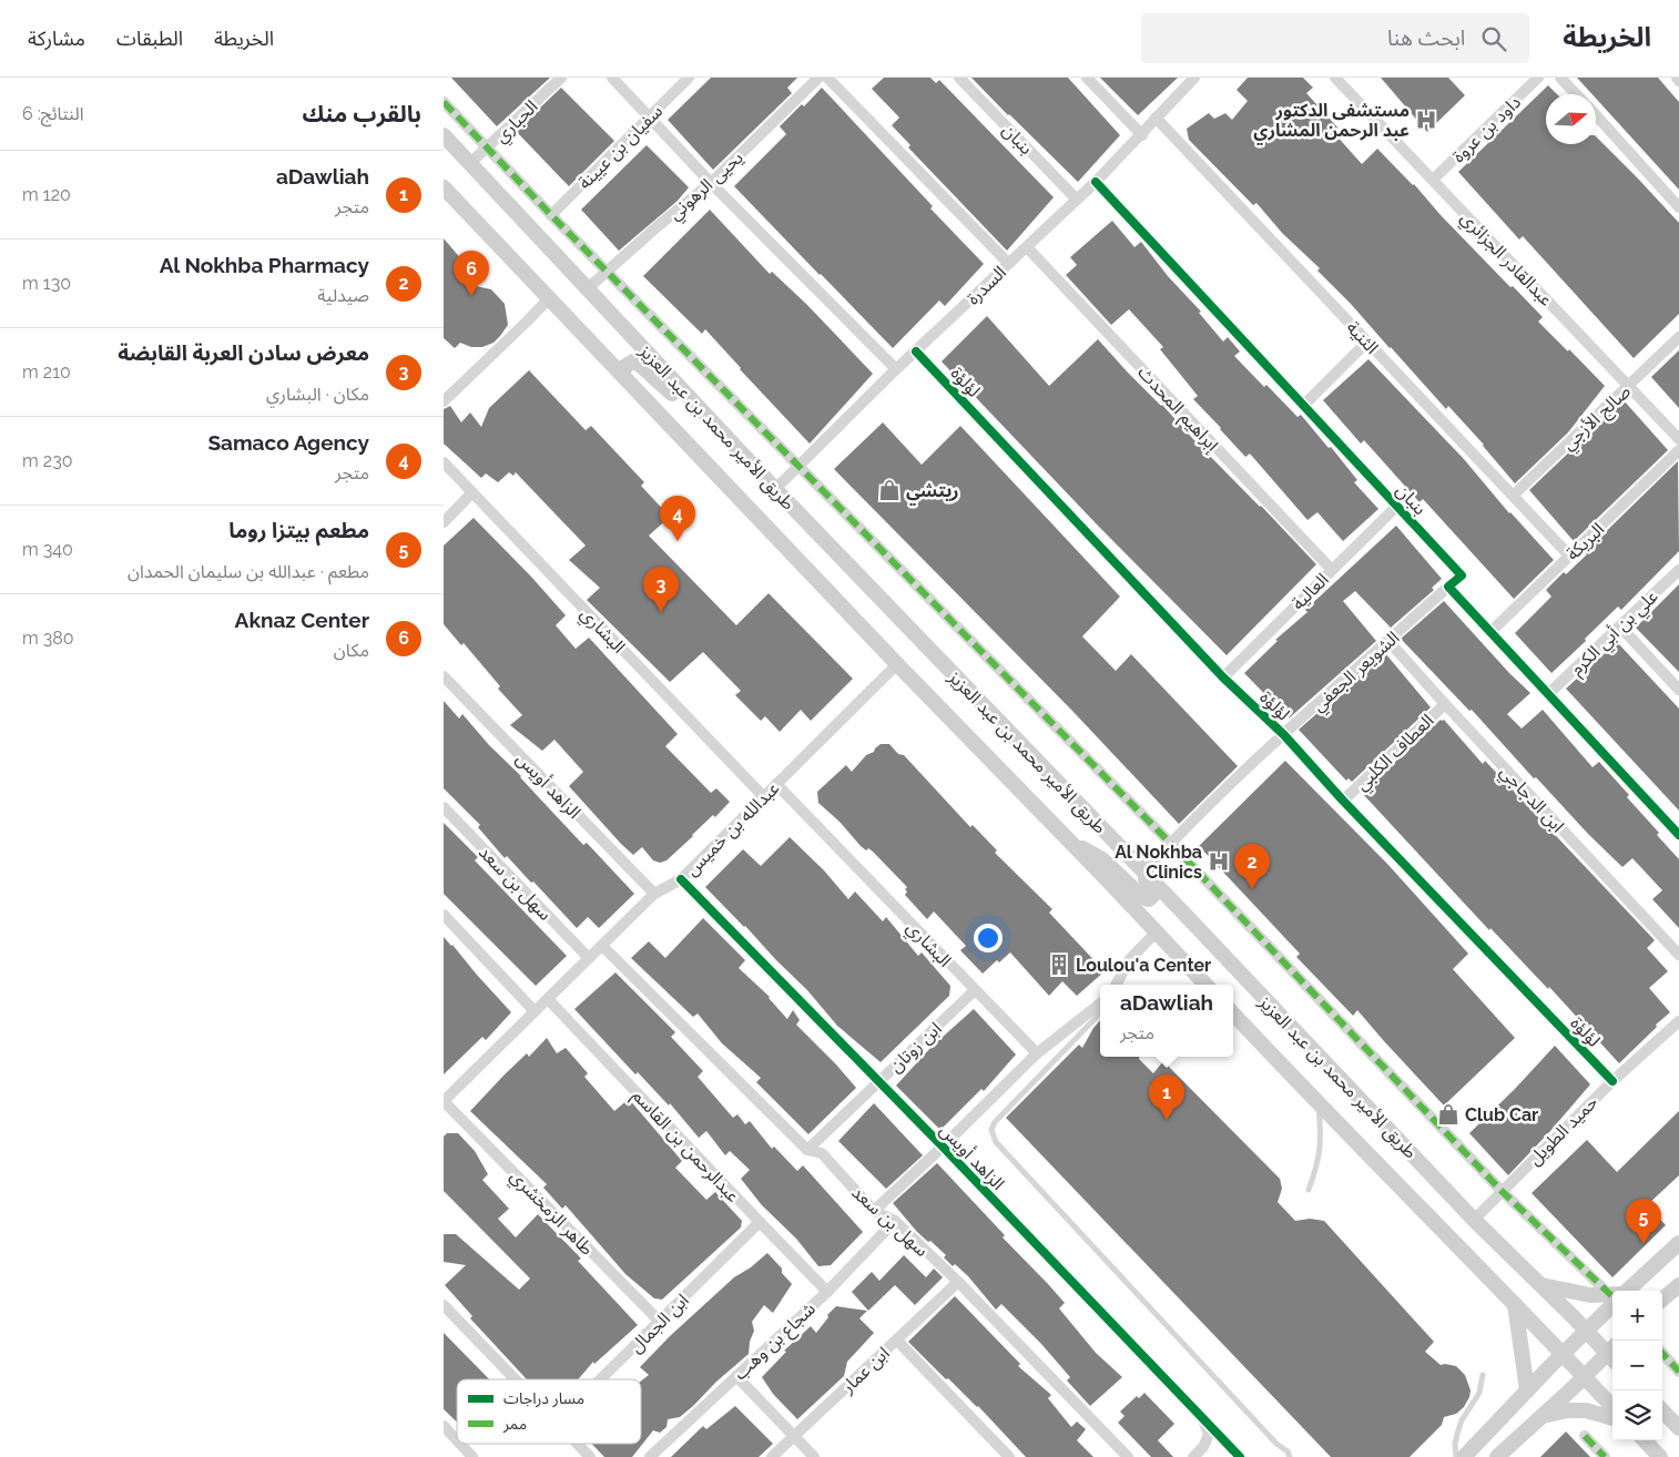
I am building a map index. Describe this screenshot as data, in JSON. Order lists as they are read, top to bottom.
{
  "streets": {
    "main road": ["طريق الأمير محمد بن عبد العزيز"],
    "street": [
      "الحباري",
      "داود بن عروة",
      "بنبان",
      "سفيان بن عيينة",
      "يحيى الرهوني",
      "عبدالقادر الجزائري",
      "السدرة",
      "الثنية",
      "لؤلؤة",
      "إبراهيم المحدث",
      "صالح الأزجي",
      "البريكة",
      "العالية",
      "البشاري",
      "علي بن أبي الكرم",
      "الشويعر الجعفي",
      "العطاف الكلبي",
      "الزاهد أويس",
      "ابن الدجاجي",
      "عبدالله بن خميس",
      "سهل بن سعد",
      "ابن زوتان",
      "حميد الطويل",
      "عبدالرحمن بن القاسم",
      "طاهر الزمخشري",
      "ابن الجمال",
      "شجاع بن وهب",
      "ابن عمار"
    ]
  },
  "crossings": [
    ["الحباري", "طريق الأمير محمد بن عبد العزيز"],
    ["داود بن عروة", "عبدالقادر الجزائري"],
    ["بنبان", "السدرة"],
    ["بنبان", "العالية"],
    ["بنبان", "الشويعر الجعفي"],
    ["يحيى الرهوني", "طريق الأمير محمد بن عبد العزيز"],
    ["عبدالقادر الجزائري", "صالح الأزجي"],
    ["السدرة", "الثنية"],
    ["السدرة", "لؤلؤة"],
    ["السدرة", "إبراهيم المحدث"],
    ["السدرة", "طريق الأمير محمد بن عبد العزيز"],
    ["الثنية", "صالح الأزجي"],
    ["الثنية", "البريكة"],
    ["لؤلؤة", "العالية"],
    ["لؤلؤة", "الشويعر الجعفي"],
    ["لؤلؤة", "العطاف الكلبي"],
    ["لؤلؤة", "حميد الطويل"],
    ["إبراهيم المحدث", "العالية"],
    ["طريق الأمير محمد بن عبد العزيز", "الشويعر الجعفي"],
    ["طريق الأمير محمد بن عبد العزيز", "عبدالله بن خميس"],
    ["طريق الأمير محمد بن عبد العزيز", "حميد الطويل"],
    ["البشاري", "عبدالله بن خميس"],
    ["البشاري", "ابن زوتان"],
    ["الشويعر الجعفي", "ابن الدجاجي"],
    ["العطاف الكلبي", "ابن الدجاجي"],
    ["الزاهد أويس", "عبدالله بن خميس"],
    ["الزاهد أويس", "ابن زوتان"],
    ["عبدالله بن خميس", "سهل بن سعد"],
    ["عبدالله بن خميس", "عبدالرحمن بن القاسم"],
    ["عبدالله بن خميس", "طاهر الزمخشري"],
    ["سهل بن سعد", "ابن زوتان"],
    ["سهل بن سعد", "شجاع بن وهب"],
    ["سهل بن سعد", "ابن عمار"],
    ["عبدالرحمن بن القاسم", "ابن الجمال"],
    ["عبدالرحمن بن القاسم", "شجاع بن وهب"],
    ["طاهر الزمخشري", "ابن الجمال"]
  ],
  "places": {
    "hospital": ["مستشفى الدكتور عبد الرحمن المشاري", "Al Nokhba Clinics"],
    "shop": ["ريتشي", "Club Car"],
    "building": ["Loulou'a Center"]
  },
  "legend": ["مسار دراجات", "ممر"],
  "north": "right",
  "page": {
    "header": "الخريطة",
    "search": "ابحث هنا",
    "nav": ["الخريطة", "الطبقات", "مشاركة"],
    "heading": ["بالقرب منك", "النتائج: 6"],
    "list": [
      {
        "mark": "1",
        "name": "aDawliah",
        "note": "متجر",
        "value": "120 m"
      },
      {
        "mark": "2",
        "name": "Al Nokhba Pharmacy",
        "note": "صيدلية",
        "value": "130 m"
      },
      {
        "mark": "3",
        "name": "معرض سادن العربة القابضة",
        "note": "مكان · البشاري",
        "value": "210 m"
      },
      {
        "mark": "4",
        "name": "Samaco Agency",
        "note": "متجر",
        "value": "230 m"
      },
      {
        "mark": "5",
        "name": "مطعم بيتزا روما",
        "note": "مطعم · عبدالله بن سليمان الحمدان",
        "value": "340 m"
      },
      {
        "mark": "6",
        "name": "Aknaz Center",
        "note": "مكان",
        "value": "380 m"
      }
    ],
    "pins": [
      "6",
      "4",
      "3",
      "2",
      "1",
      "5"
    ],
    "popup": ["aDawliah", "متجر"],
    "map_buttons": ["+", "−"]
  }
}
